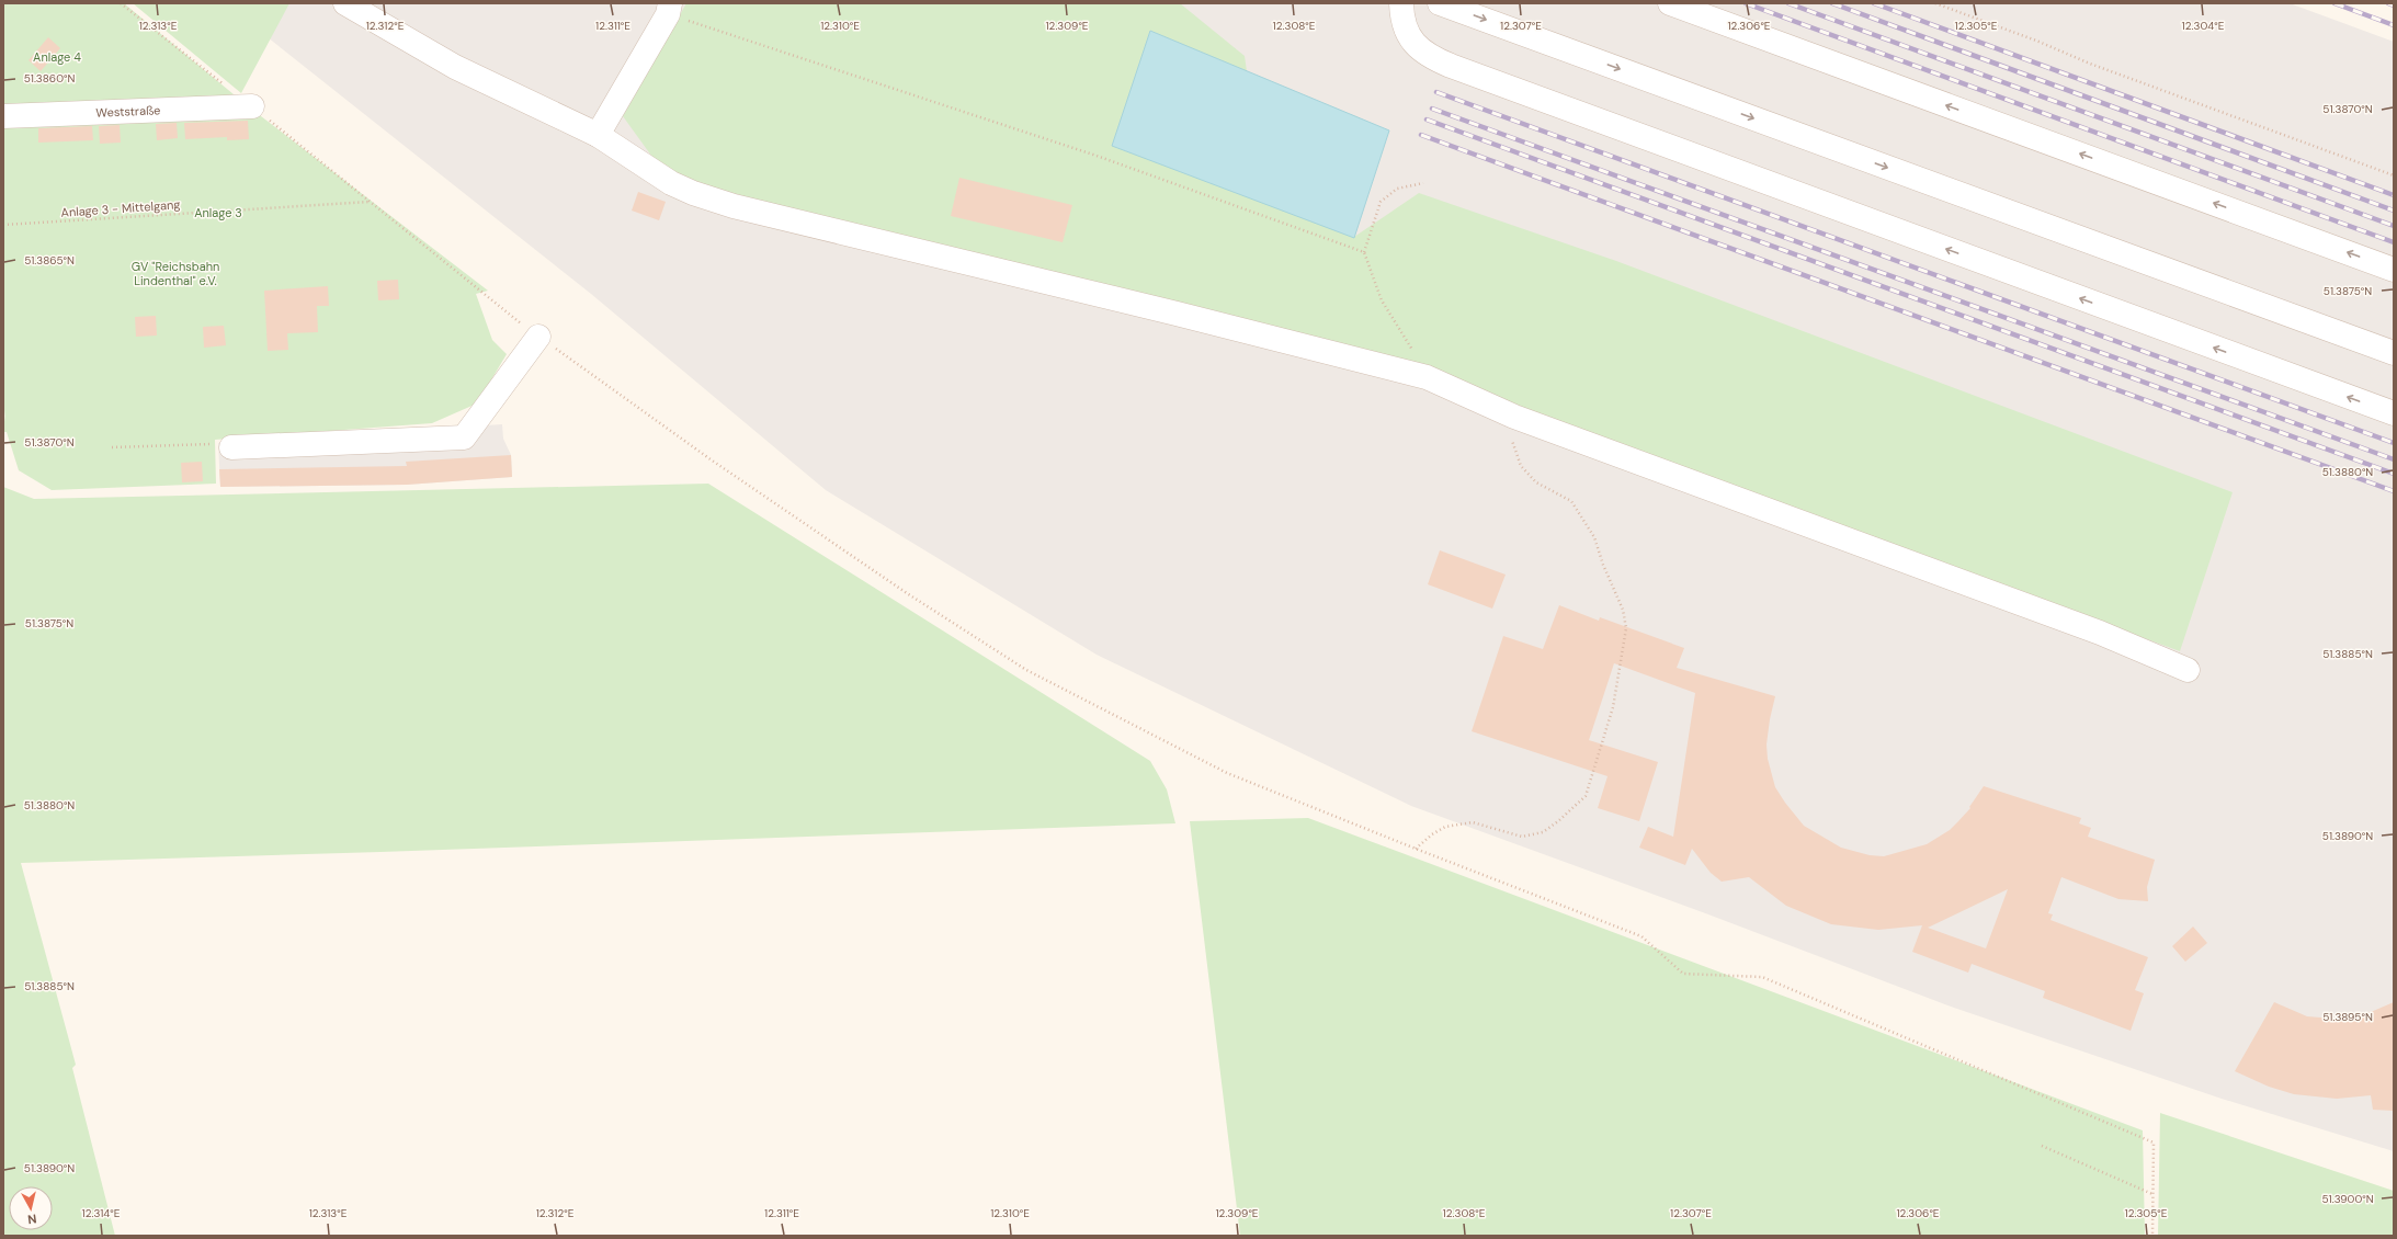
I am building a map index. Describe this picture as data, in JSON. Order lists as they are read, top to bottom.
{
  "streets": {
    "lane": ["Weststraße"],
    "path": ["Anlage 3 - Mittelgang"]
  },
  "parks": ["Anlage 4", "Anlage 3", "GV \"Reichsbahn Lindenthal\" e.V."],
  "north": "bottom",
  "coordinates": [
    "12.313°E",
    "12.312°E",
    "12.311°E",
    "12.310°E",
    "12.309°E",
    "12.308°E",
    "12.307°E",
    "12.306°E",
    "12.305°E",
    "12.304°E",
    "51.3860°N",
    "51.3870°N",
    "51.3865°N",
    "51.3875°N",
    "51.3880°N",
    "51.3885°N",
    "51.3890°N",
    "51.3895°N",
    "51.3900°N",
    "12.314°E"
  ]
}
